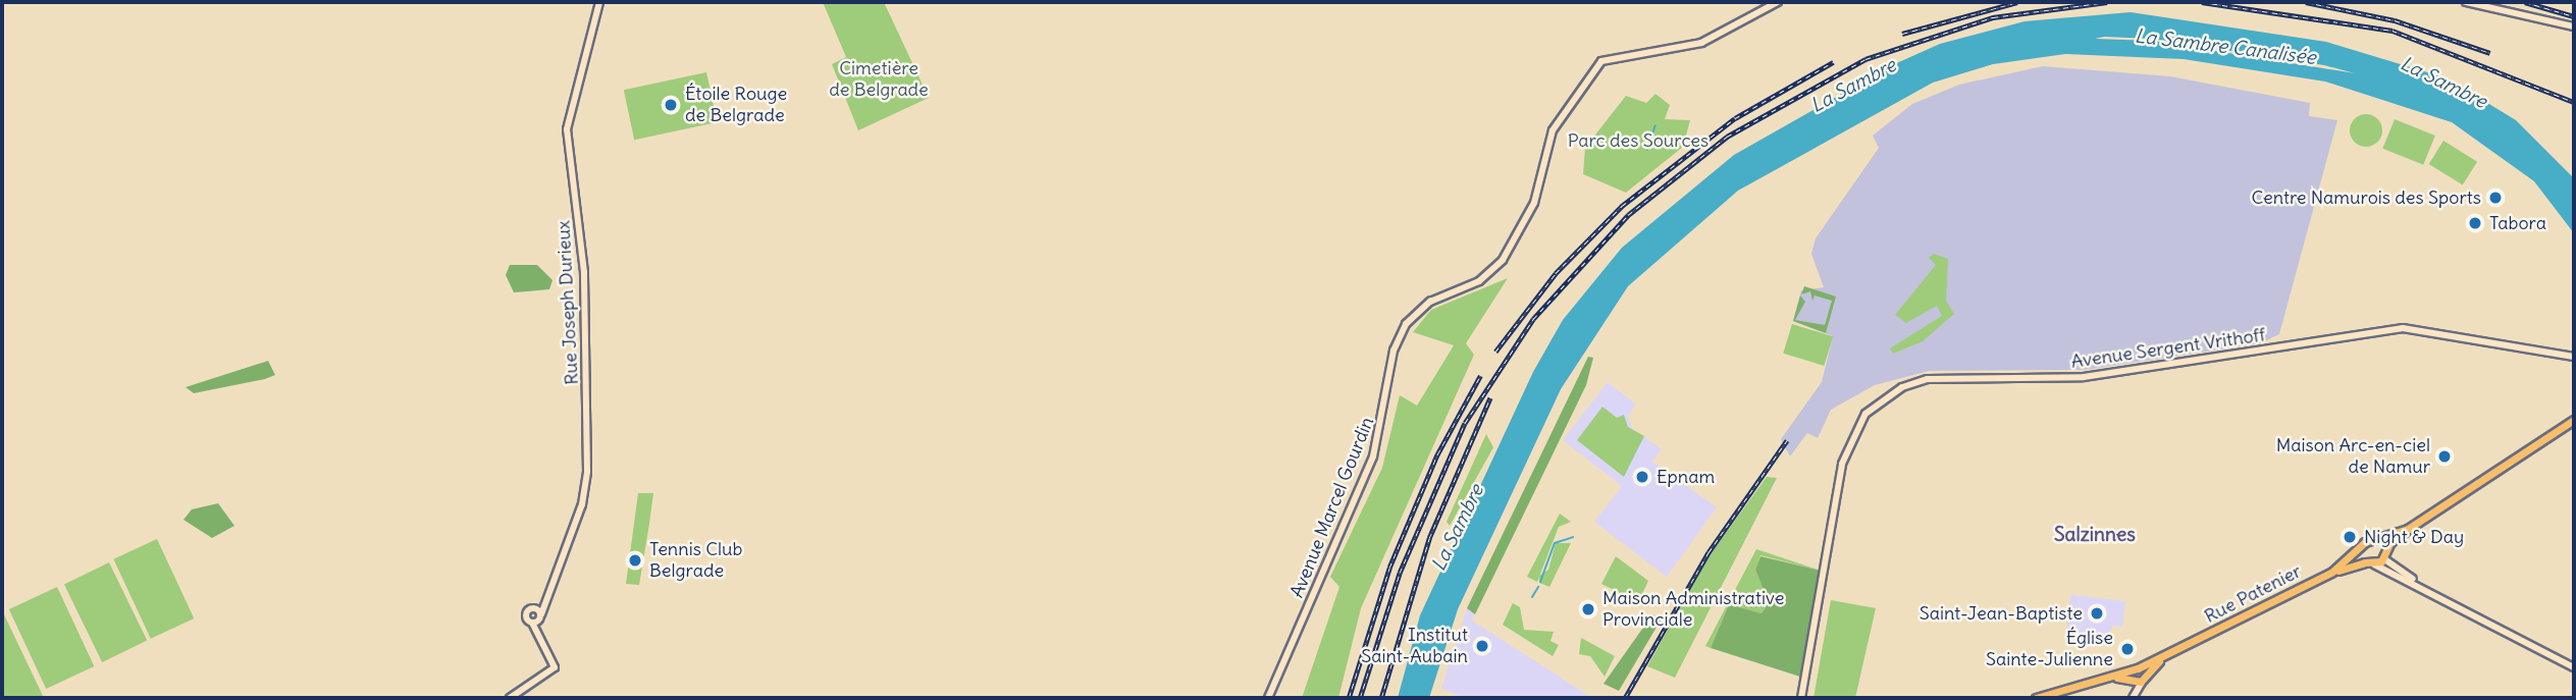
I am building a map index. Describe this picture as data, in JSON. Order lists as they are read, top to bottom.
{
  "streets": {
    "main road": ["Rue Patenier"],
    "street": ["Rue Joseph Durieux", "Avenue Sergent Vrithoff", "Avenue Marcel Gourdin"]
  },
  "districts": ["Salzinnes"],
  "water": ["La Sambre Canalisée", "La Sambre"],
  "parks": ["Cimetière de Belgrade", "Parc des Sources"],
  "places": [
    "Étoile Rouge de Belgrade",
    "Centre Namurois des Sports",
    "Tabora",
    "Maison Arc-en-ciel de Namur",
    "Epnam",
    "Night & Day",
    "Tennis Club Belgrade",
    "Maison Administrative Provinciale",
    "Saint-Jean-Baptiste",
    "Institut Saint-Aubain",
    "Église Sainte-Julienne"
  ]
}
